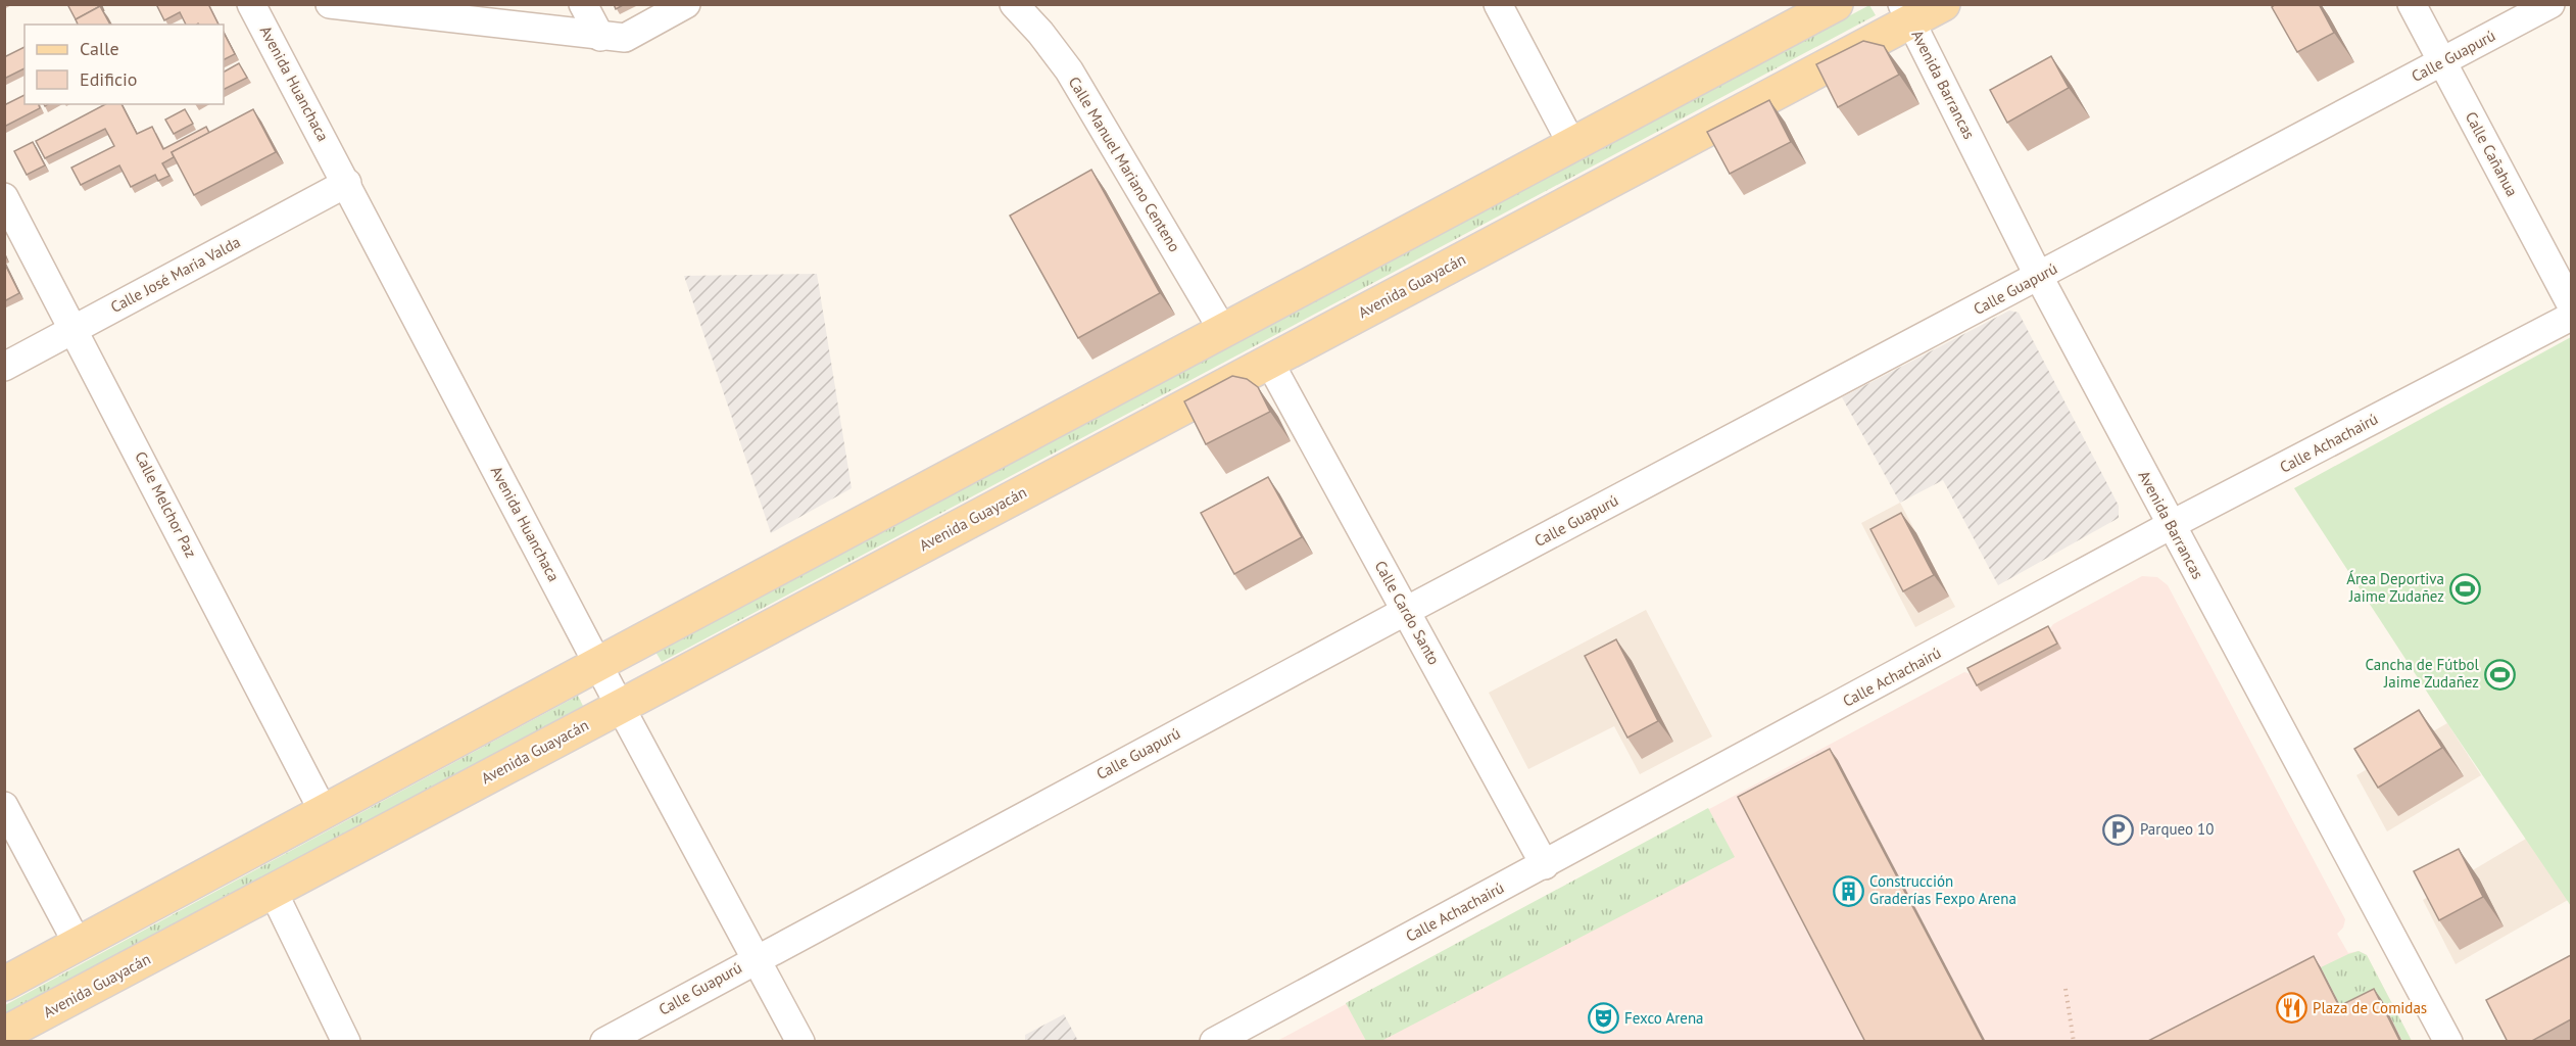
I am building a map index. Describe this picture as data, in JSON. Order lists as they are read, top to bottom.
{
  "streets": {
    "main road": ["Avenida Guayacán"],
    "street": [
      "Calle Guapurú",
      "Avenida Huanchaca",
      "Avenida Barrancas",
      "Calle Cañahua",
      "Calle Manuel Mariano Centeno",
      "Calle José Maria Valda",
      "Calle Achachairú",
      "Calle Melchor Paz",
      "Calle Cardo Santo"
    ]
  },
  "crossings": [
    ["Calle Guapurú", "Avenida Huanchaca"],
    ["Calle Guapurú", "Avenida Barrancas"],
    ["Calle Guapurú", "Calle Cañahua"],
    ["Calle Guapurú", "Calle Cardo Santo"],
    ["Avenida Huanchaca", "Calle José Maria Valda"],
    ["Avenida Huanchaca", "Avenida Guayacán"],
    ["Avenida Barrancas", "Avenida Guayacán"],
    ["Avenida Barrancas", "Calle Achachairú"],
    ["Calle José Maria Valda", "Calle Melchor Paz"],
    ["Avenida Guayacán", "Calle Cardo Santo"],
    ["Calle Achachairú", "Calle Cardo Santo"]
  ],
  "places": {
    "sports": ["Área Deportiva Jaime Zudañez", "Cancha de Fútbol Jaime Zudañez"],
    "parking": ["Parqueo 10"],
    "building": ["Construcción Graderías Fexpo Arena"],
    "restaurant": ["Plaza de Comidas"],
    "theatre": ["Fexco Arena"]
  },
  "legend": ["Calle", "Edificio"]
}
